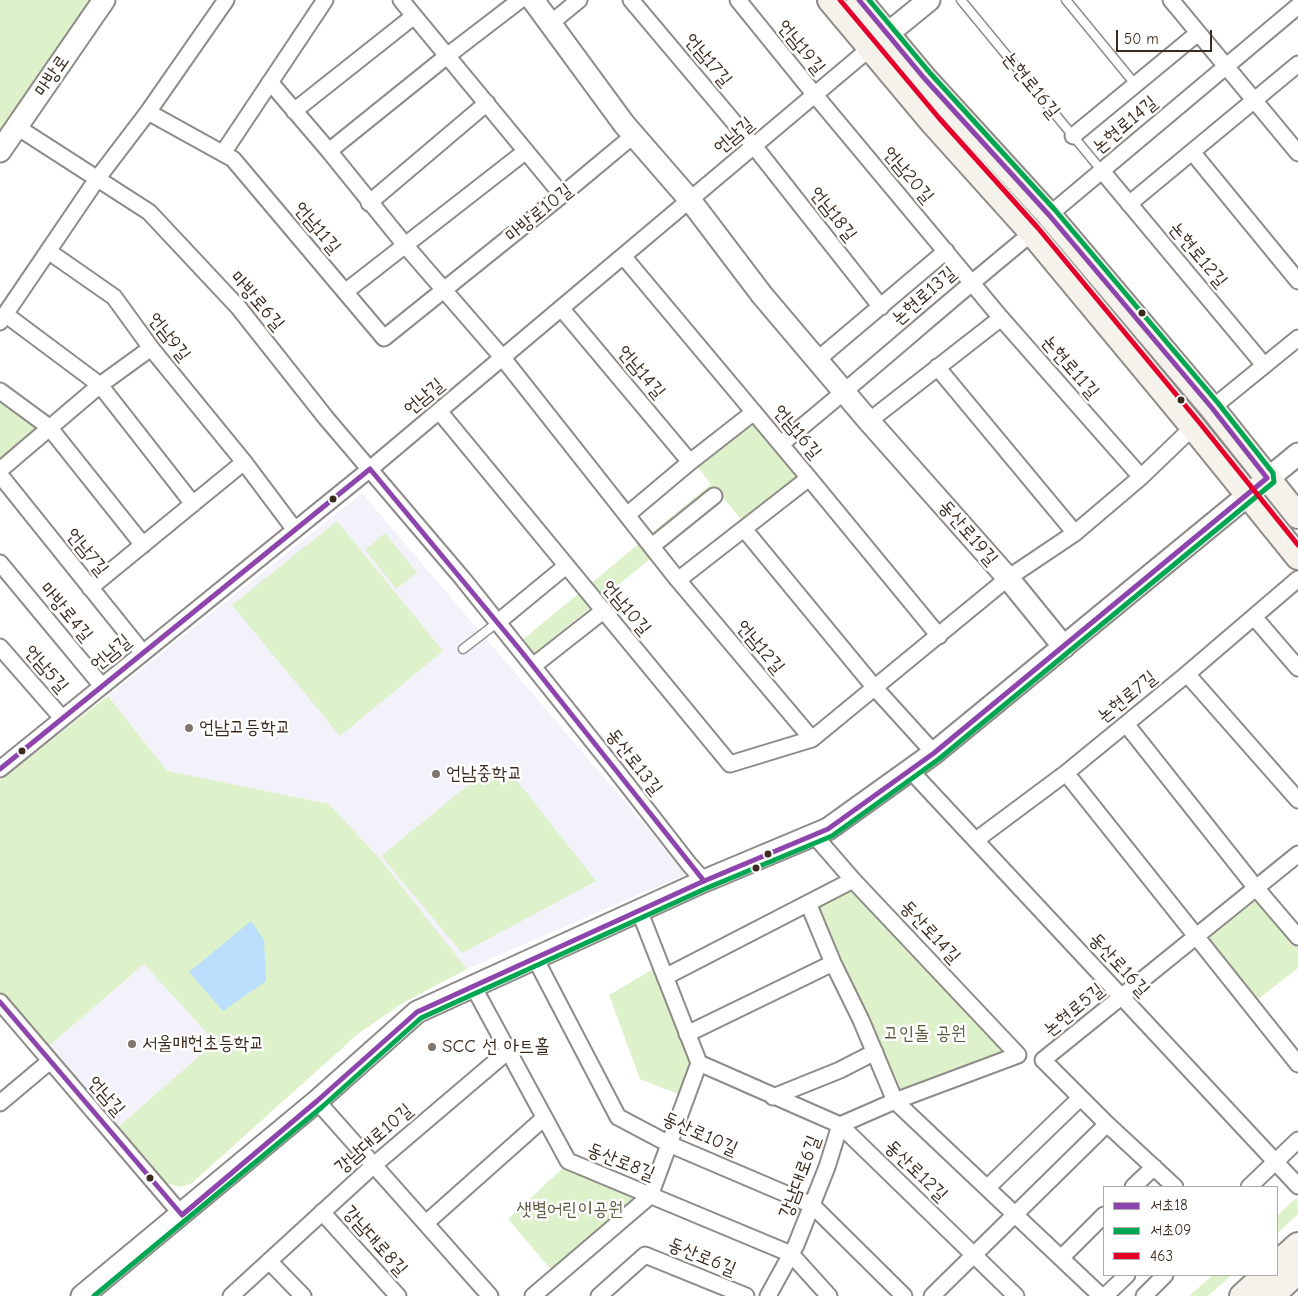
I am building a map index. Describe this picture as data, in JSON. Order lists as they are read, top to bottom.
{
  "streets": {
    "street": [
      "언남19길",
      "언남17길",
      "마방로",
      "논현로14길",
      "언남길",
      "언남20길",
      "마방로10길",
      "언남18길",
      "언남11길",
      "논현로12길",
      "논현로13길",
      "마방로6길",
      "언남9길",
      "논현로11길",
      "언남14길",
      "언남16길",
      "동산로19길",
      "언남7길",
      "언남10길",
      "마방로4길",
      "언남12길",
      "언남5길",
      "논현로7길",
      "동산로13길",
      "동산로14길",
      "동산로16길",
      "논현로5길",
      "동산로10길",
      "강남대로10길",
      "동산로8길",
      "동산로12길",
      "강남대로6길",
      "강남대로8길",
      "동산로6길"
    ],
    "lane": ["논현로16길"]
  },
  "crossings": [
    ["언남19길", "언남길"],
    ["언남19길", "언남20길"],
    ["언남17길", "언남길"],
    ["언남17길", "언남18길"],
    ["마방로", "마방로6길"],
    ["논현로16길", "논현로14길"],
    ["논현로16길", "논현로12길"],
    ["논현로14길", "논현로12길"],
    ["언남길", "언남20길"],
    ["언남길", "언남18길"],
    ["언남길", "마방로6길"],
    ["언남길", "언남9길"],
    ["언남길", "언남14길"],
    ["언남길", "언남16길"],
    ["언남길", "동산로19길"],
    ["언남길", "언남7길"],
    ["언남길", "언남10길"],
    ["언남길", "마방로4길"],
    ["언남길", "언남12길"],
    ["언남길", "언남5길"],
    ["언남길", "동산로13길"],
    ["언남20길", "논현로13길"],
    ["언남20길", "논현로11길"],
    ["마방로10길", "언남11길"],
    ["논현로13길", "논현로11길"],
    ["논현로13길", "동산로19길"],
    ["마방로6길", "동산로13길"],
    ["언남10길", "언남12길"],
    ["논현로7길", "동산로16길"],
    ["동산로14길", "논현로5길"],
    ["동산로14길", "강남대로6길"],
    ["동산로16길", "논현로5길"],
    ["논현로5길", "강남대로6길"],
    ["동산로10길", "강남대로6길"],
    ["강남대로10길", "동산로8길"],
    ["강남대로10길", "강남대로8길"],
    ["동산로8길", "강남대로6길"],
    ["동산로12길", "강남대로6길"]
  ],
  "parks": ["고인돌 공원", "샛별어린이공원"],
  "places": [
    "언남고등학교",
    "언남중학교",
    "서울매헌초등학교",
    "SCC 선 아트홀"
  ],
  "lines": ["transit line 서초18", "transit line 서초09", "transit line 463"],
  "legend": ["서초18", "서초09", "463"],
  "scale_bar": "50 m"
}
